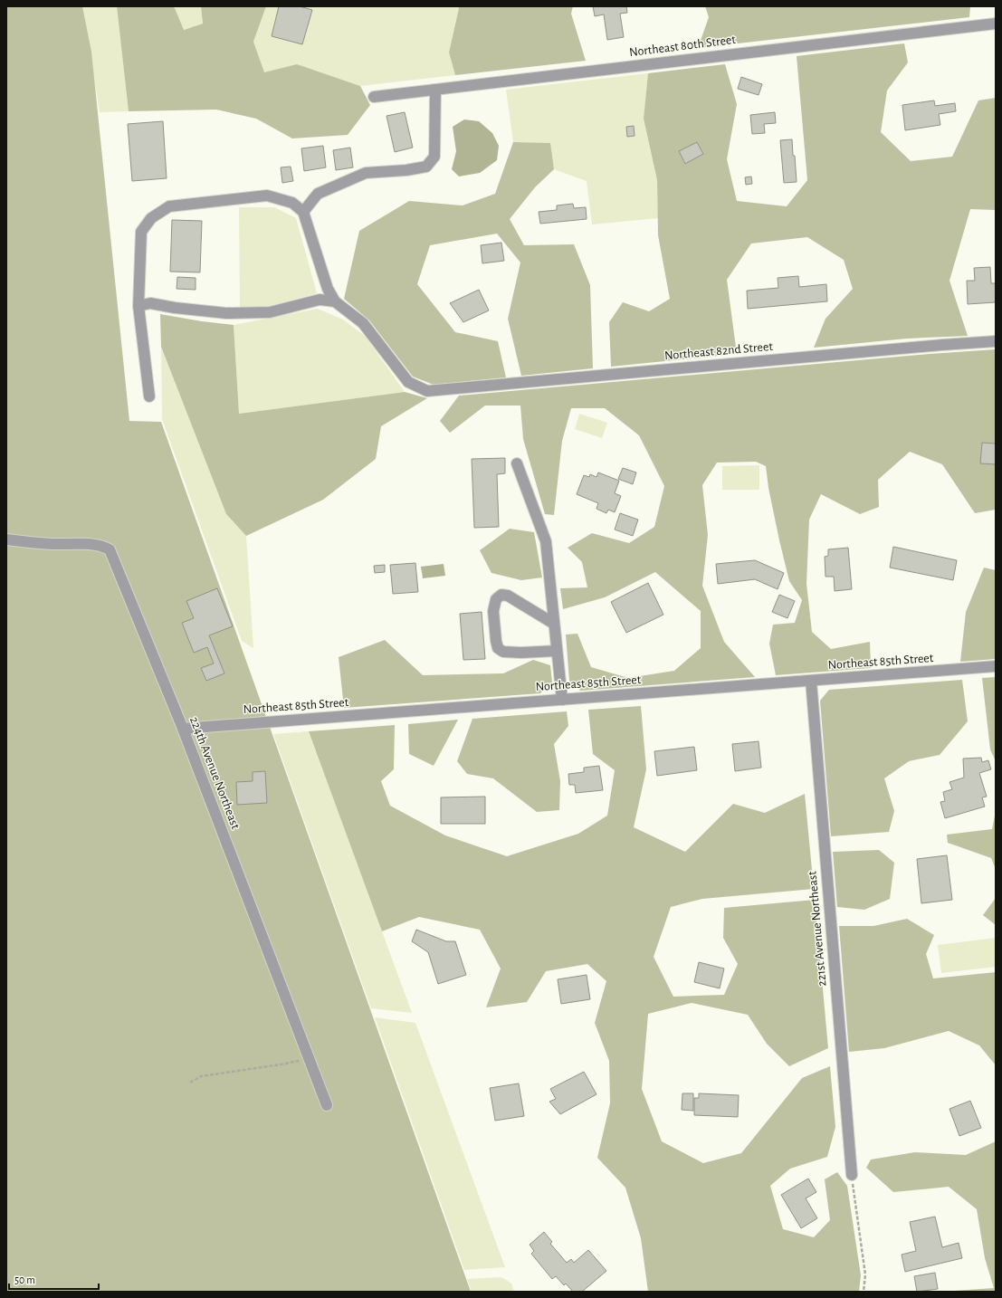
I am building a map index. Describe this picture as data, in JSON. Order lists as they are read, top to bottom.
{
  "streets": {
    "street": [
      "Northeast 80th Street",
      "Northeast 82nd Street",
      "Northeast 85th Street",
      "224th Avenue Northeast",
      "221st Avenue Northeast"
    ]
  },
  "crossings": [
    ["Northeast 85th Street", "224th Avenue Northeast"],
    ["Northeast 85th Street", "221st Avenue Northeast"]
  ],
  "scale_bar": "50 m"
}
